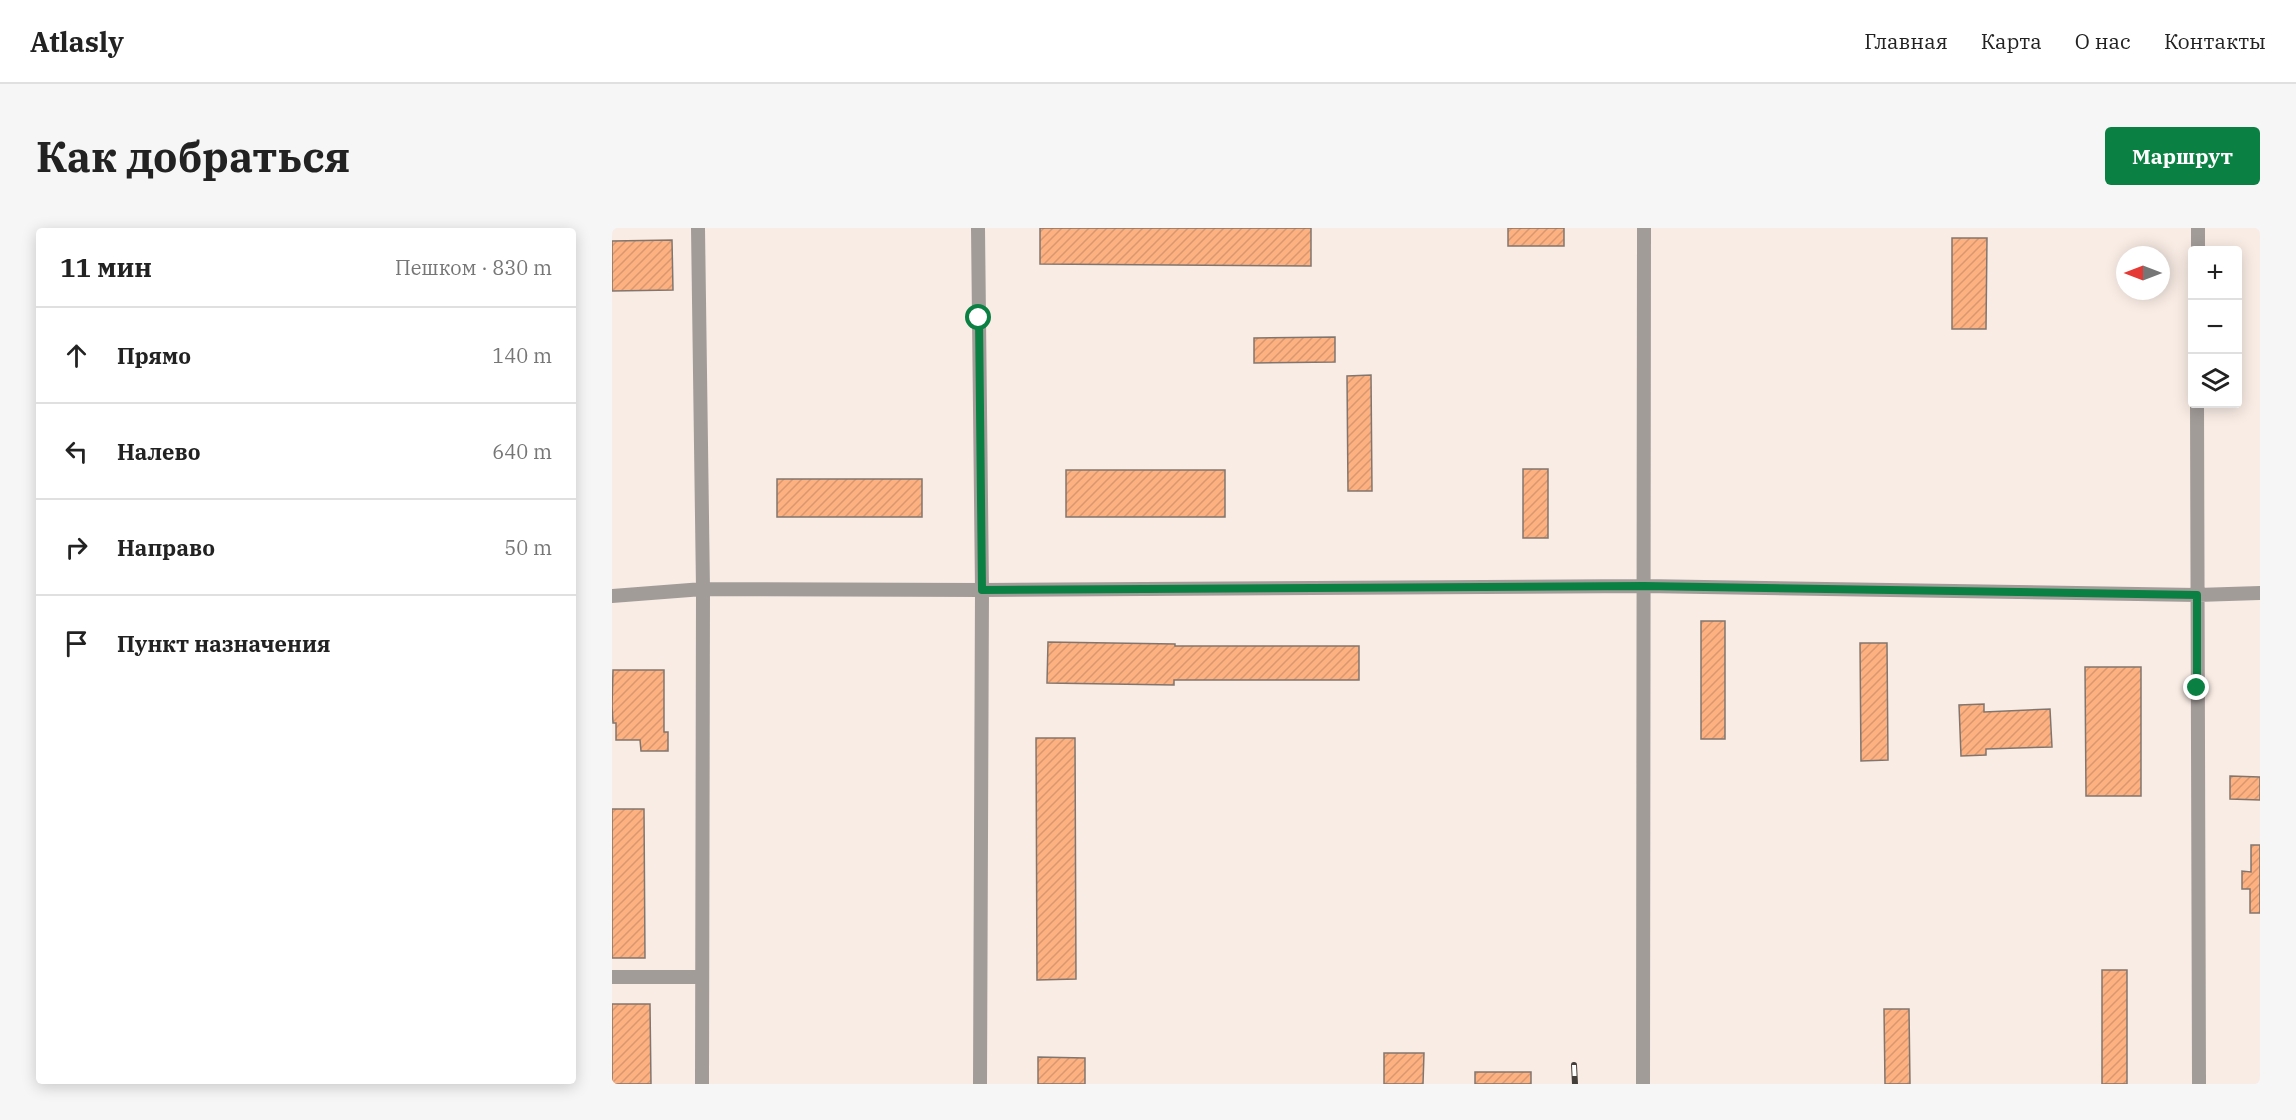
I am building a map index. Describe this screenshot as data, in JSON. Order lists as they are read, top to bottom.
{
  "north": "left",
  "page": {
    "header": "Atlasly",
    "nav": [
      "Главная",
      "Карта",
      "О нас",
      "Контакты"
    ],
    "buttons": "Маршрут",
    "title": "Как добраться",
    "heading": ["11 мин", "Пешком · 830 m"],
    "map_buttons": ["+", "−"],
    "list": [
      ["Прямо", "140 m"],
      ["Налево", "640 m"],
      ["Направо", "50 m"],
      "Пункт назначения"
    ]
  }
}
